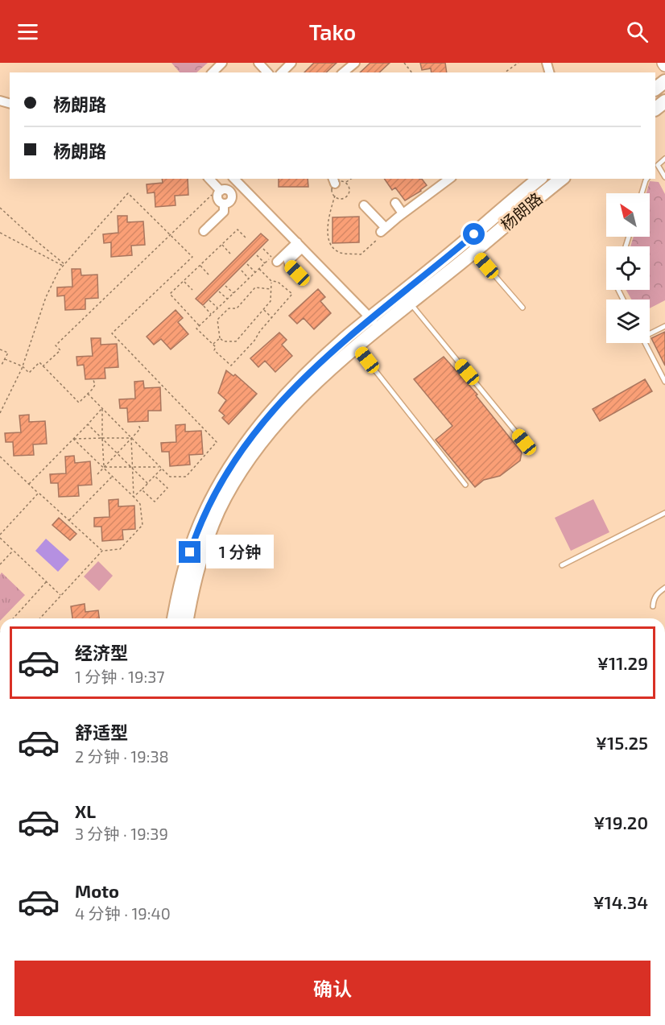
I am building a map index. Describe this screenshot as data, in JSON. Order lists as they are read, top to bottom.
{
  "streets": {
    "main road": ["杨朗路"]
  },
  "north": "top left",
  "page": {
    "header": "Tako",
    "banner": ["杨朗路", "杨朗路"],
    "bubble": "1 分钟",
    "list": [
      {
        "name": "经济型",
        "note": "1 分钟 · 19:37",
        "value": "¥11.29"
      },
      {
        "name": "舒适型",
        "note": "2 分钟 · 19:38",
        "value": "¥15.25"
      },
      {
        "name": "XL",
        "note": "3 分钟 · 19:39",
        "value": "¥19.20"
      },
      {
        "name": "Moto",
        "note": "4 分钟 · 19:40",
        "value": "¥14.34"
      }
    ],
    "buttons": "确认"
  }
}
